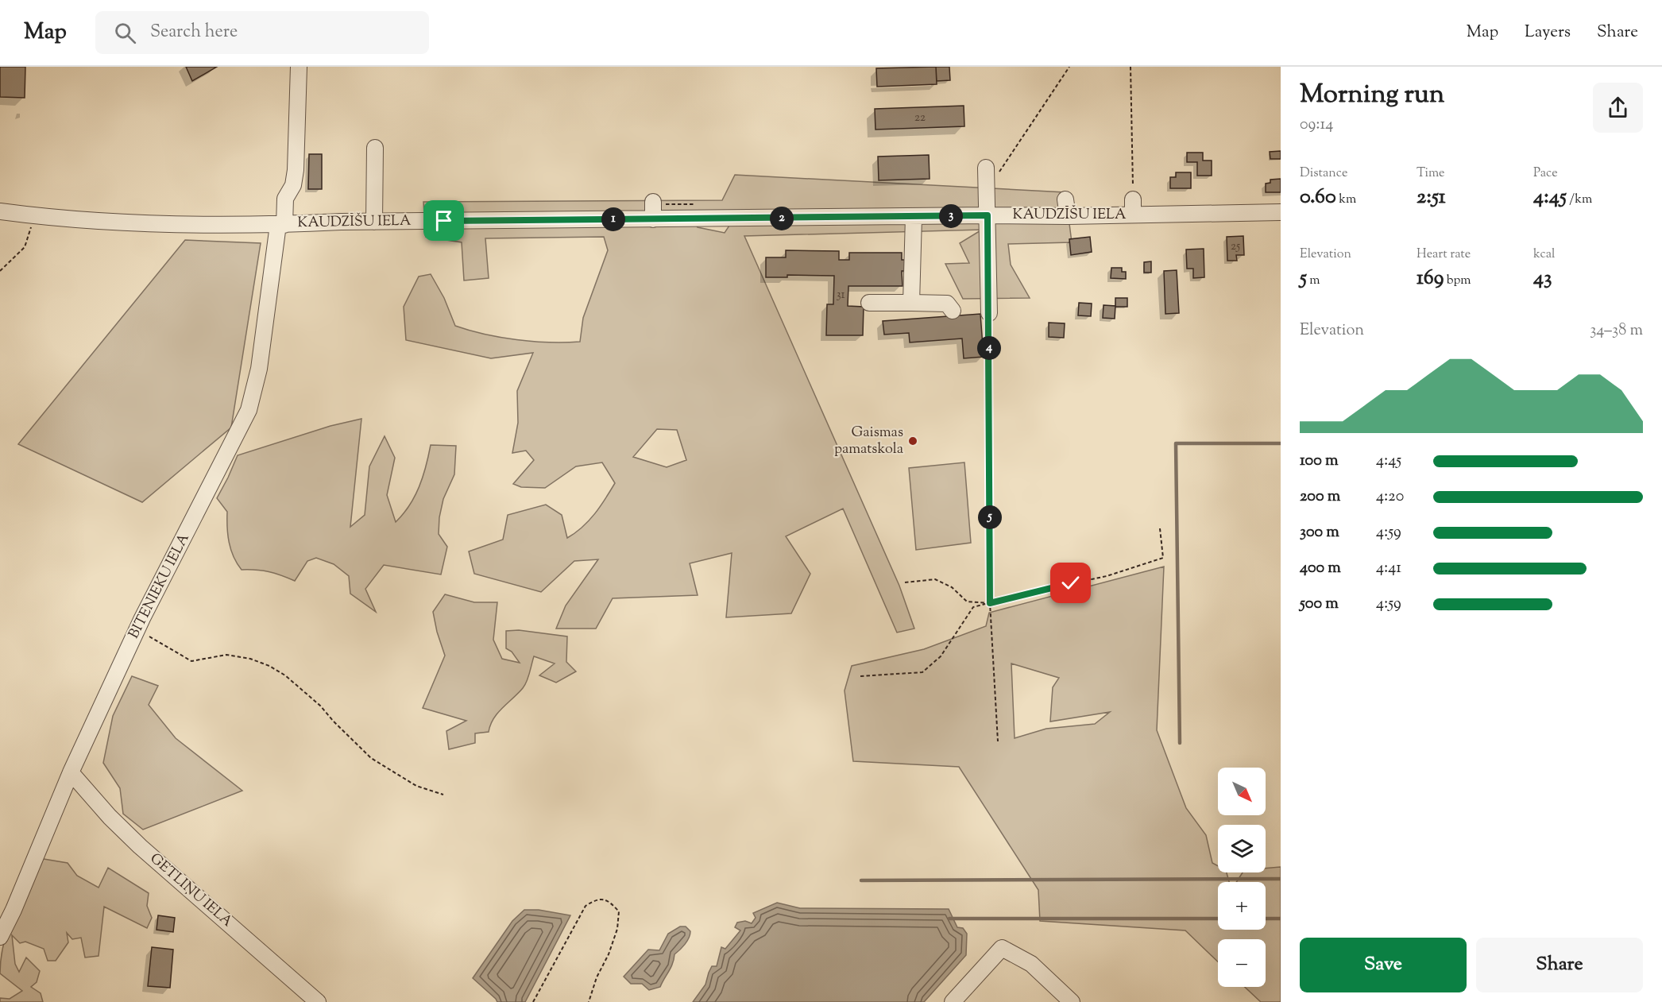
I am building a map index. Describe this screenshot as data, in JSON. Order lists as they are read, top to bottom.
{
  "streets": {
    "street": ["KAUDZĪŠU IELA", "BITENIEKU IELA", "GETLIŅU IELA"]
  },
  "crossings": [
    ["KAUDZĪŠU IELA", "BITENIEKU IELA"],
    ["BITENIEKU IELA", "GETLIŅU IELA"]
  ],
  "places": ["Gaismas pamatskola"],
  "house_numbers": ["22", "25", "31"],
  "north": "bottom right",
  "page": {
    "header": "Map",
    "search": "Search here",
    "nav": ["Map", "Layers", "Share"],
    "heading": ["Morning run", "09:14"],
    "stats": [
      ["Distance", "0.60 km"],
      ["Time", "2:51"],
      ["Pace", "4:45 /km"],
      ["Elevation", "5 m"],
      ["Heart rate", "169 bpm"],
      ["kcal", "43"]
    ],
    "pins": [
      "3",
      "2",
      "1",
      "4",
      "5"
    ],
    "chart": ["Elevation", "34–38 m"],
    "list": [
      {
        "name": "100 m",
        "note": "4:45"
      },
      {
        "name": "200 m",
        "note": "4:20"
      },
      {
        "name": "300 m",
        "note": "4:59"
      },
      {
        "name": "400 m",
        "note": "4:41"
      },
      {
        "name": "500 m",
        "note": "4:59"
      }
    ],
    "map_buttons": ["+", "−"],
    "buttons": ["Save", "Share"]
  }
}
